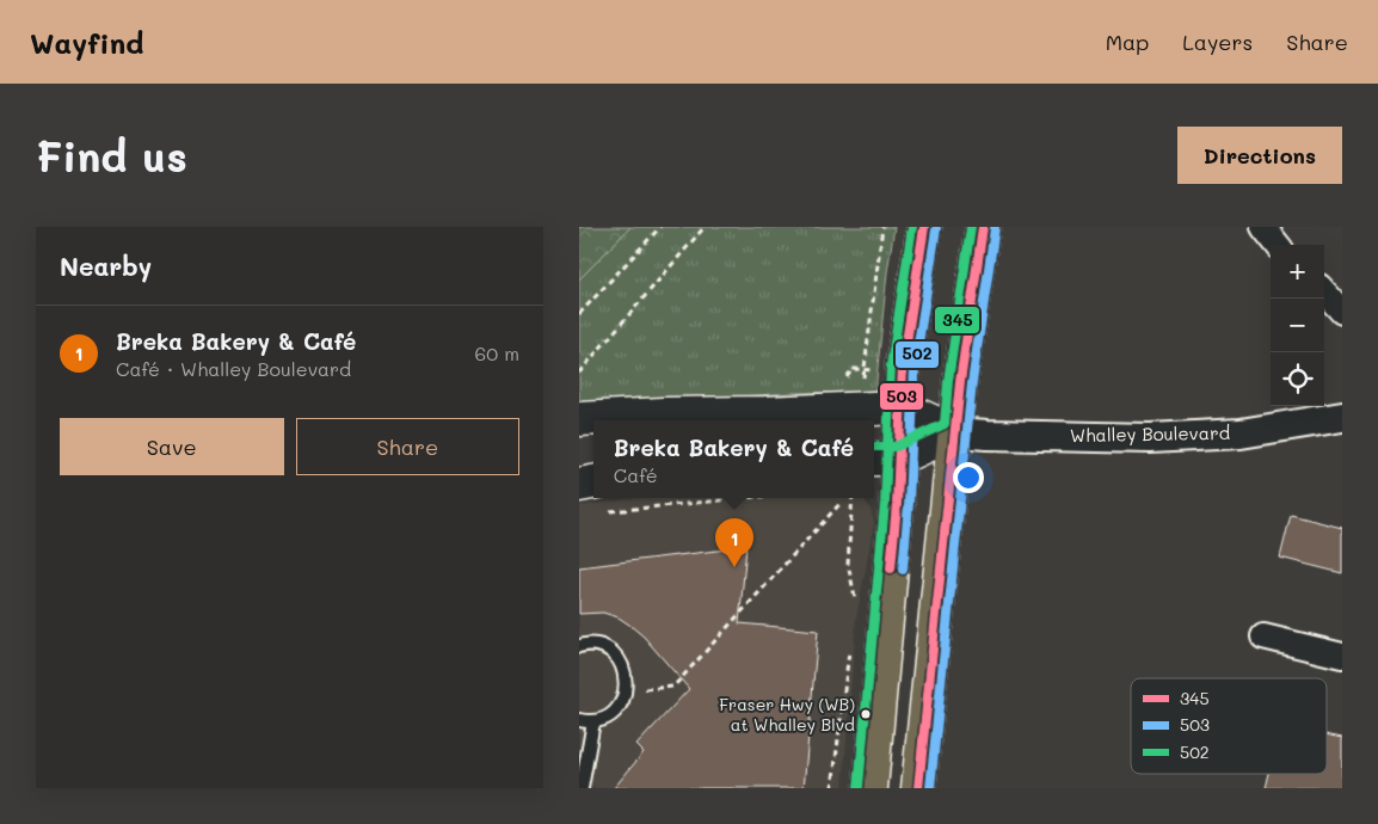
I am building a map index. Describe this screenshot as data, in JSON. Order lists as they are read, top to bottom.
{
  "streets": {
    "main road": ["Whalley Boulevard"]
  },
  "places": ["Fraser Hwy (WB) at Whalley Blvd"],
  "lines": ["transit line 503", "transit line 345", "transit line 502"],
  "legend": ["345", "503", "502"],
  "page": {
    "header": "Wayfind",
    "nav": ["Map", "Layers", "Share"],
    "buttons": [
      "Directions",
      ["Save", "Share"]
    ],
    "title": "Find us",
    "heading": "Nearby",
    "map_buttons": ["+", "−"],
    "list": [
      {
        "mark": "1",
        "name": "Breka Bakery & Café",
        "note": "Café · Whalley Boulevard",
        "value": "60 m"
      }
    ],
    "popup": ["Breka Bakery & Café", "Café"],
    "pins": "1"
  }
}
